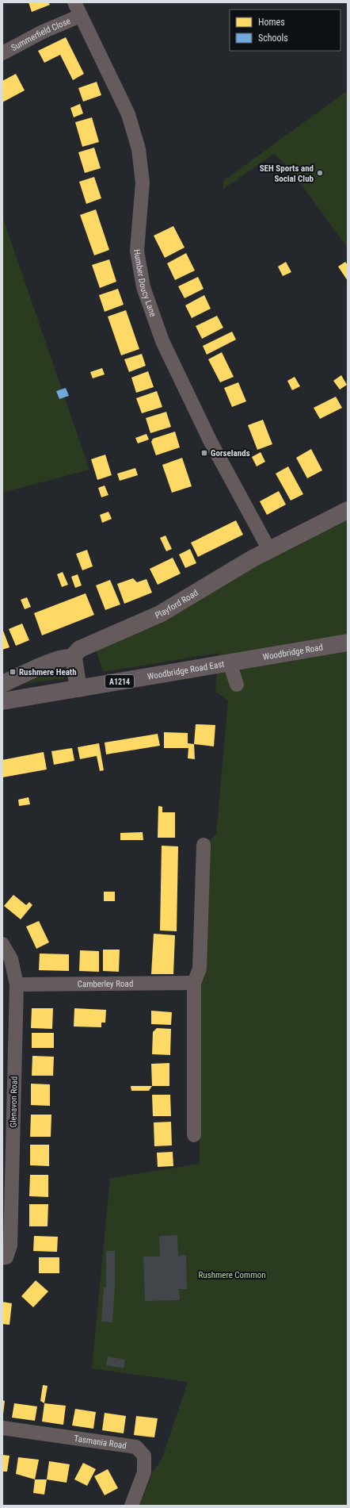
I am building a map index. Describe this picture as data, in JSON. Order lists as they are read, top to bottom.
{
  "streets": {
    "main road": ["Woodbridge Road", "Woodbridge Road East", "A1214"],
    "street": [
      "Summerfield Close",
      "Humber Doucy Lane",
      "Playford Road",
      "Camberley Road",
      "Glenavon Road",
      "Tasmania Road"
    ]
  },
  "crossings": [
    ["Summerfield Close", "Humber Doucy Lane"],
    ["Humber Doucy Lane", "Playford Road"],
    ["Woodbridge Road", "Woodbridge Road East"],
    ["Camberley Road", "Glenavon Road"]
  ],
  "parks": ["Rushmere Common"],
  "places": {
    "other": ["SEH Sports and Social Club"],
    "transit": ["Gorselands", "Rushmere Heath"]
  },
  "legend": ["Homes", "Schools"]
}
